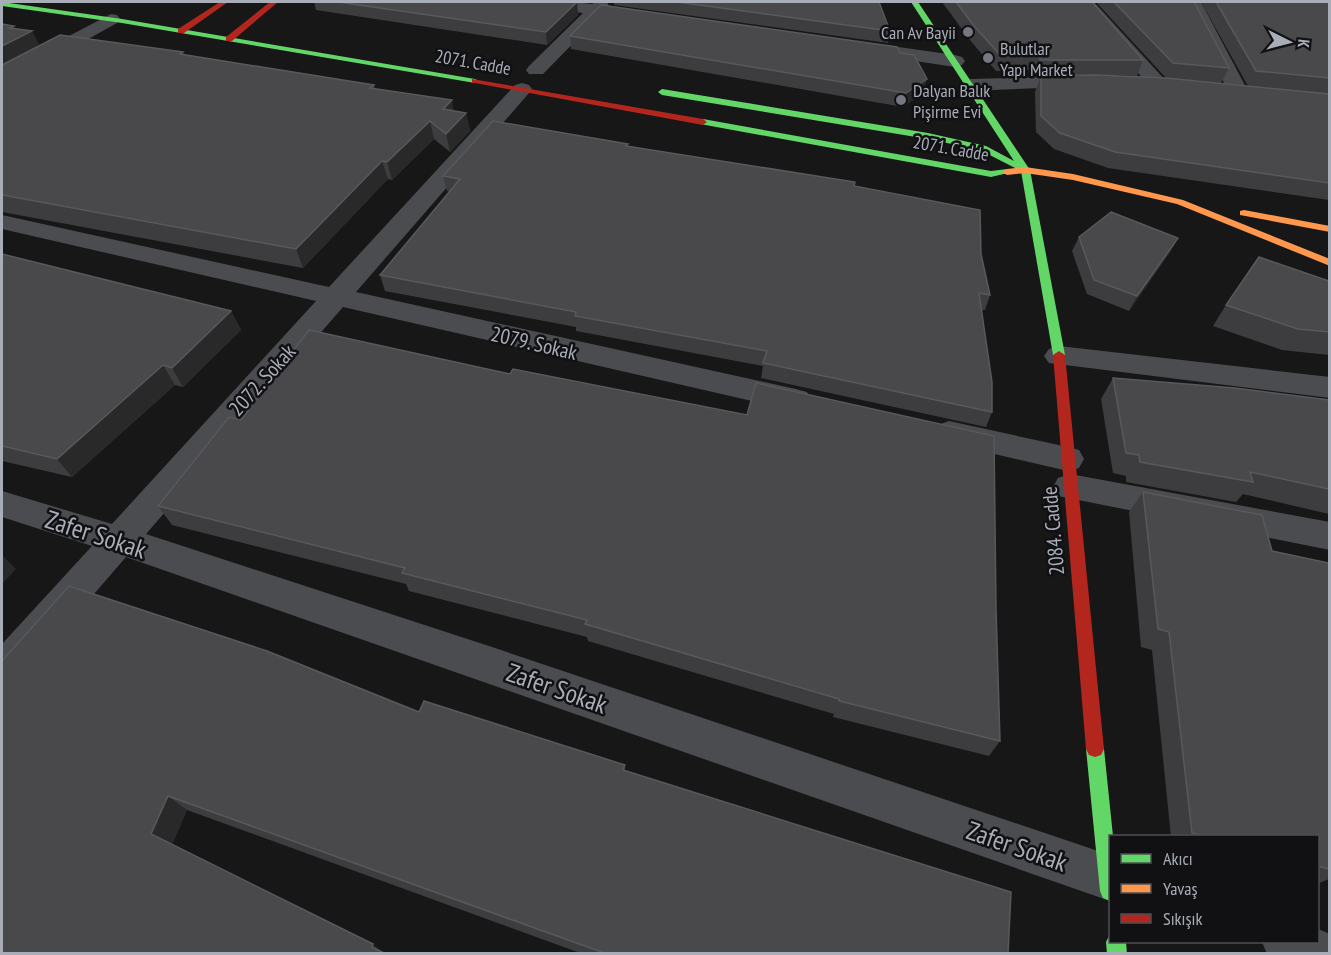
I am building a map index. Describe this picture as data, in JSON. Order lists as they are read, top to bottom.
{
  "streets": {
    "street": [
      "2071. Cadde",
      "2079. Sokak",
      "2072. Sokak",
      "2084. Cadde",
      "Zafer Sokak"
    ]
  },
  "crossings": [
    ["2071. Cadde", "2072. Sokak"],
    ["2071. Cadde", "2084. Cadde"],
    ["2079. Sokak", "2072. Sokak"],
    ["2072. Sokak", "Zafer Sokak"]
  ],
  "places": ["Can Av Bayii", "Bulutlar Yapı Market", "Dalyan Balık Pişirme Evi"],
  "legend": ["Akıcı", "Yavaş", "Sıkışık"],
  "north": "right"
}
